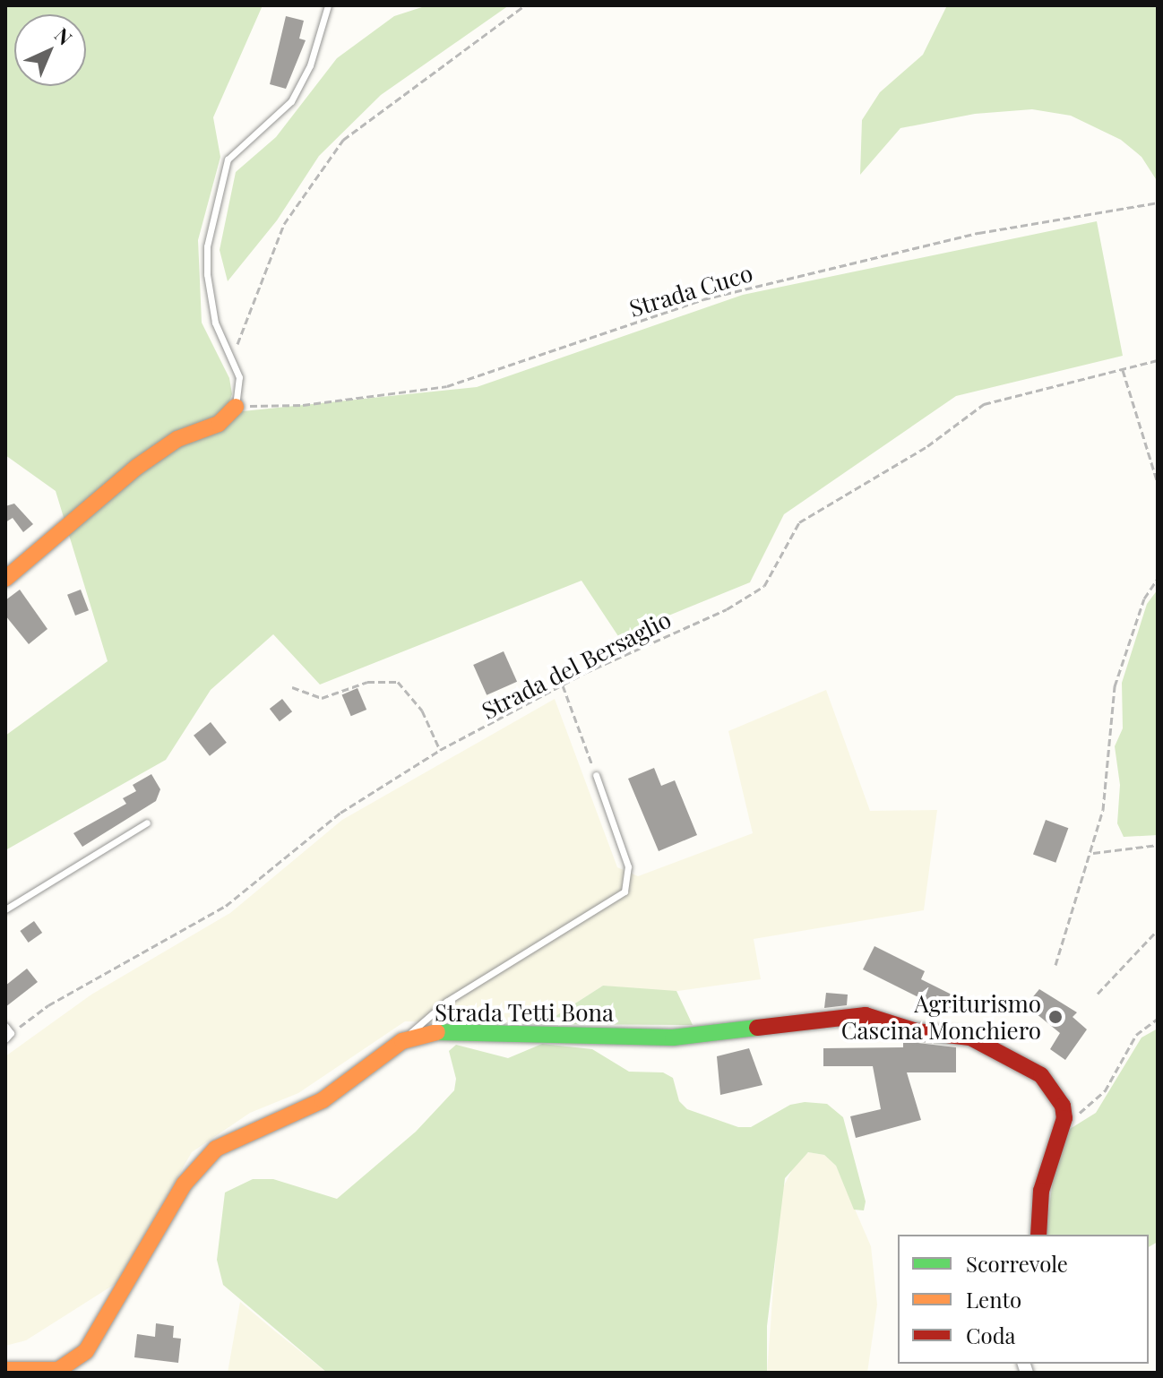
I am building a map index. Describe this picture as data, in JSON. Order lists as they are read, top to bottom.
{
  "streets": {
    "street": ["Strada Tetti Bona"],
    "path": ["Strada Cuco", "Strada del Bersaglio"]
  },
  "places": ["Agriturismo Cascina Monchiero"],
  "legend": ["Scorrevole", "Lento", "Coda"],
  "north": "top right"
}
